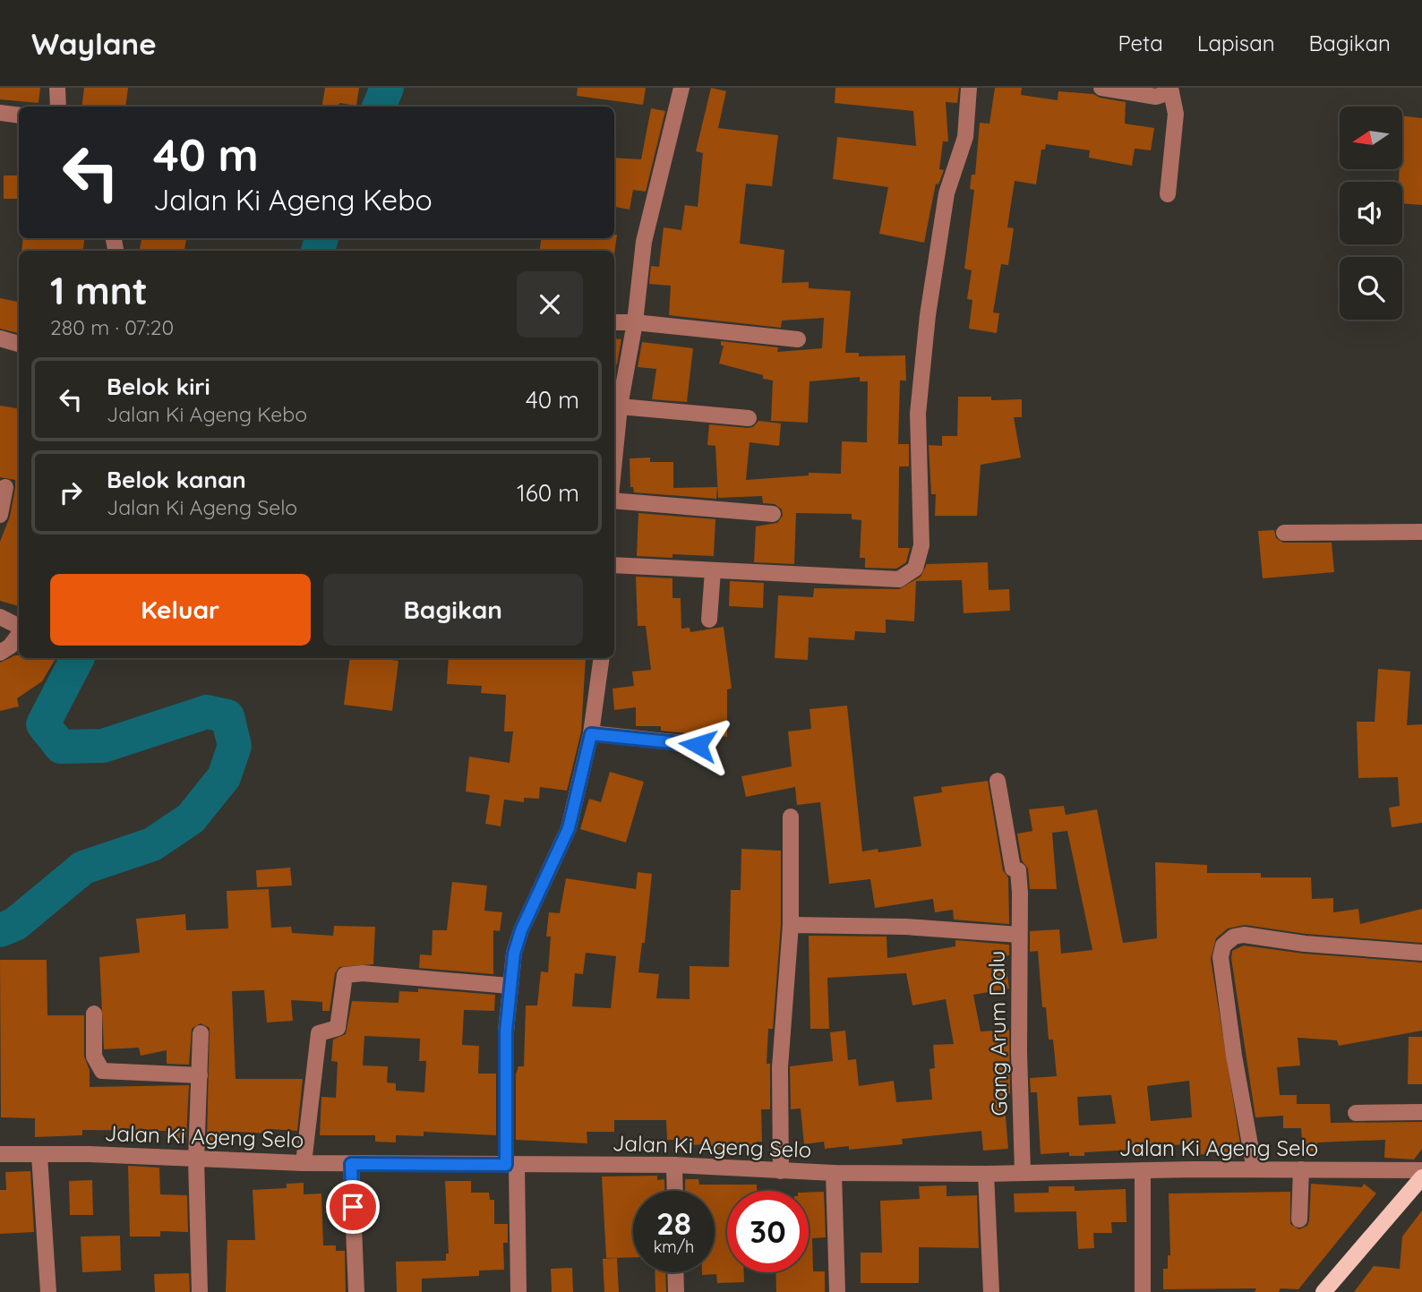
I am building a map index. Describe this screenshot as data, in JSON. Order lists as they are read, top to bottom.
{
  "streets": {
    "street": ["Gang Arum Dalu", "Jalan Ki Ageng Selo"]
  },
  "crossings": [
    ["Gang Arum Dalu", "Jalan Ki Ageng Selo"]
  ],
  "north": "left",
  "page": {
    "header": "Waylane",
    "nav": ["Peta", "Lapisan", "Bagikan"],
    "turn": ["40 m", "Jalan Ki Ageng Kebo"],
    "heading": ["1 mnt", "280 m · 07:20"],
    "list": [
      {
        "name": "Belok kiri",
        "note": "Jalan Ki Ageng Kebo",
        "value": "40 m"
      },
      {
        "name": "Belok kanan",
        "note": "Jalan Ki Ageng Selo",
        "value": "160 m"
      }
    ],
    "buttons": ["Keluar", "Bagikan"],
    "speed": "28 km/h",
    "limit": "30"
  }
}
